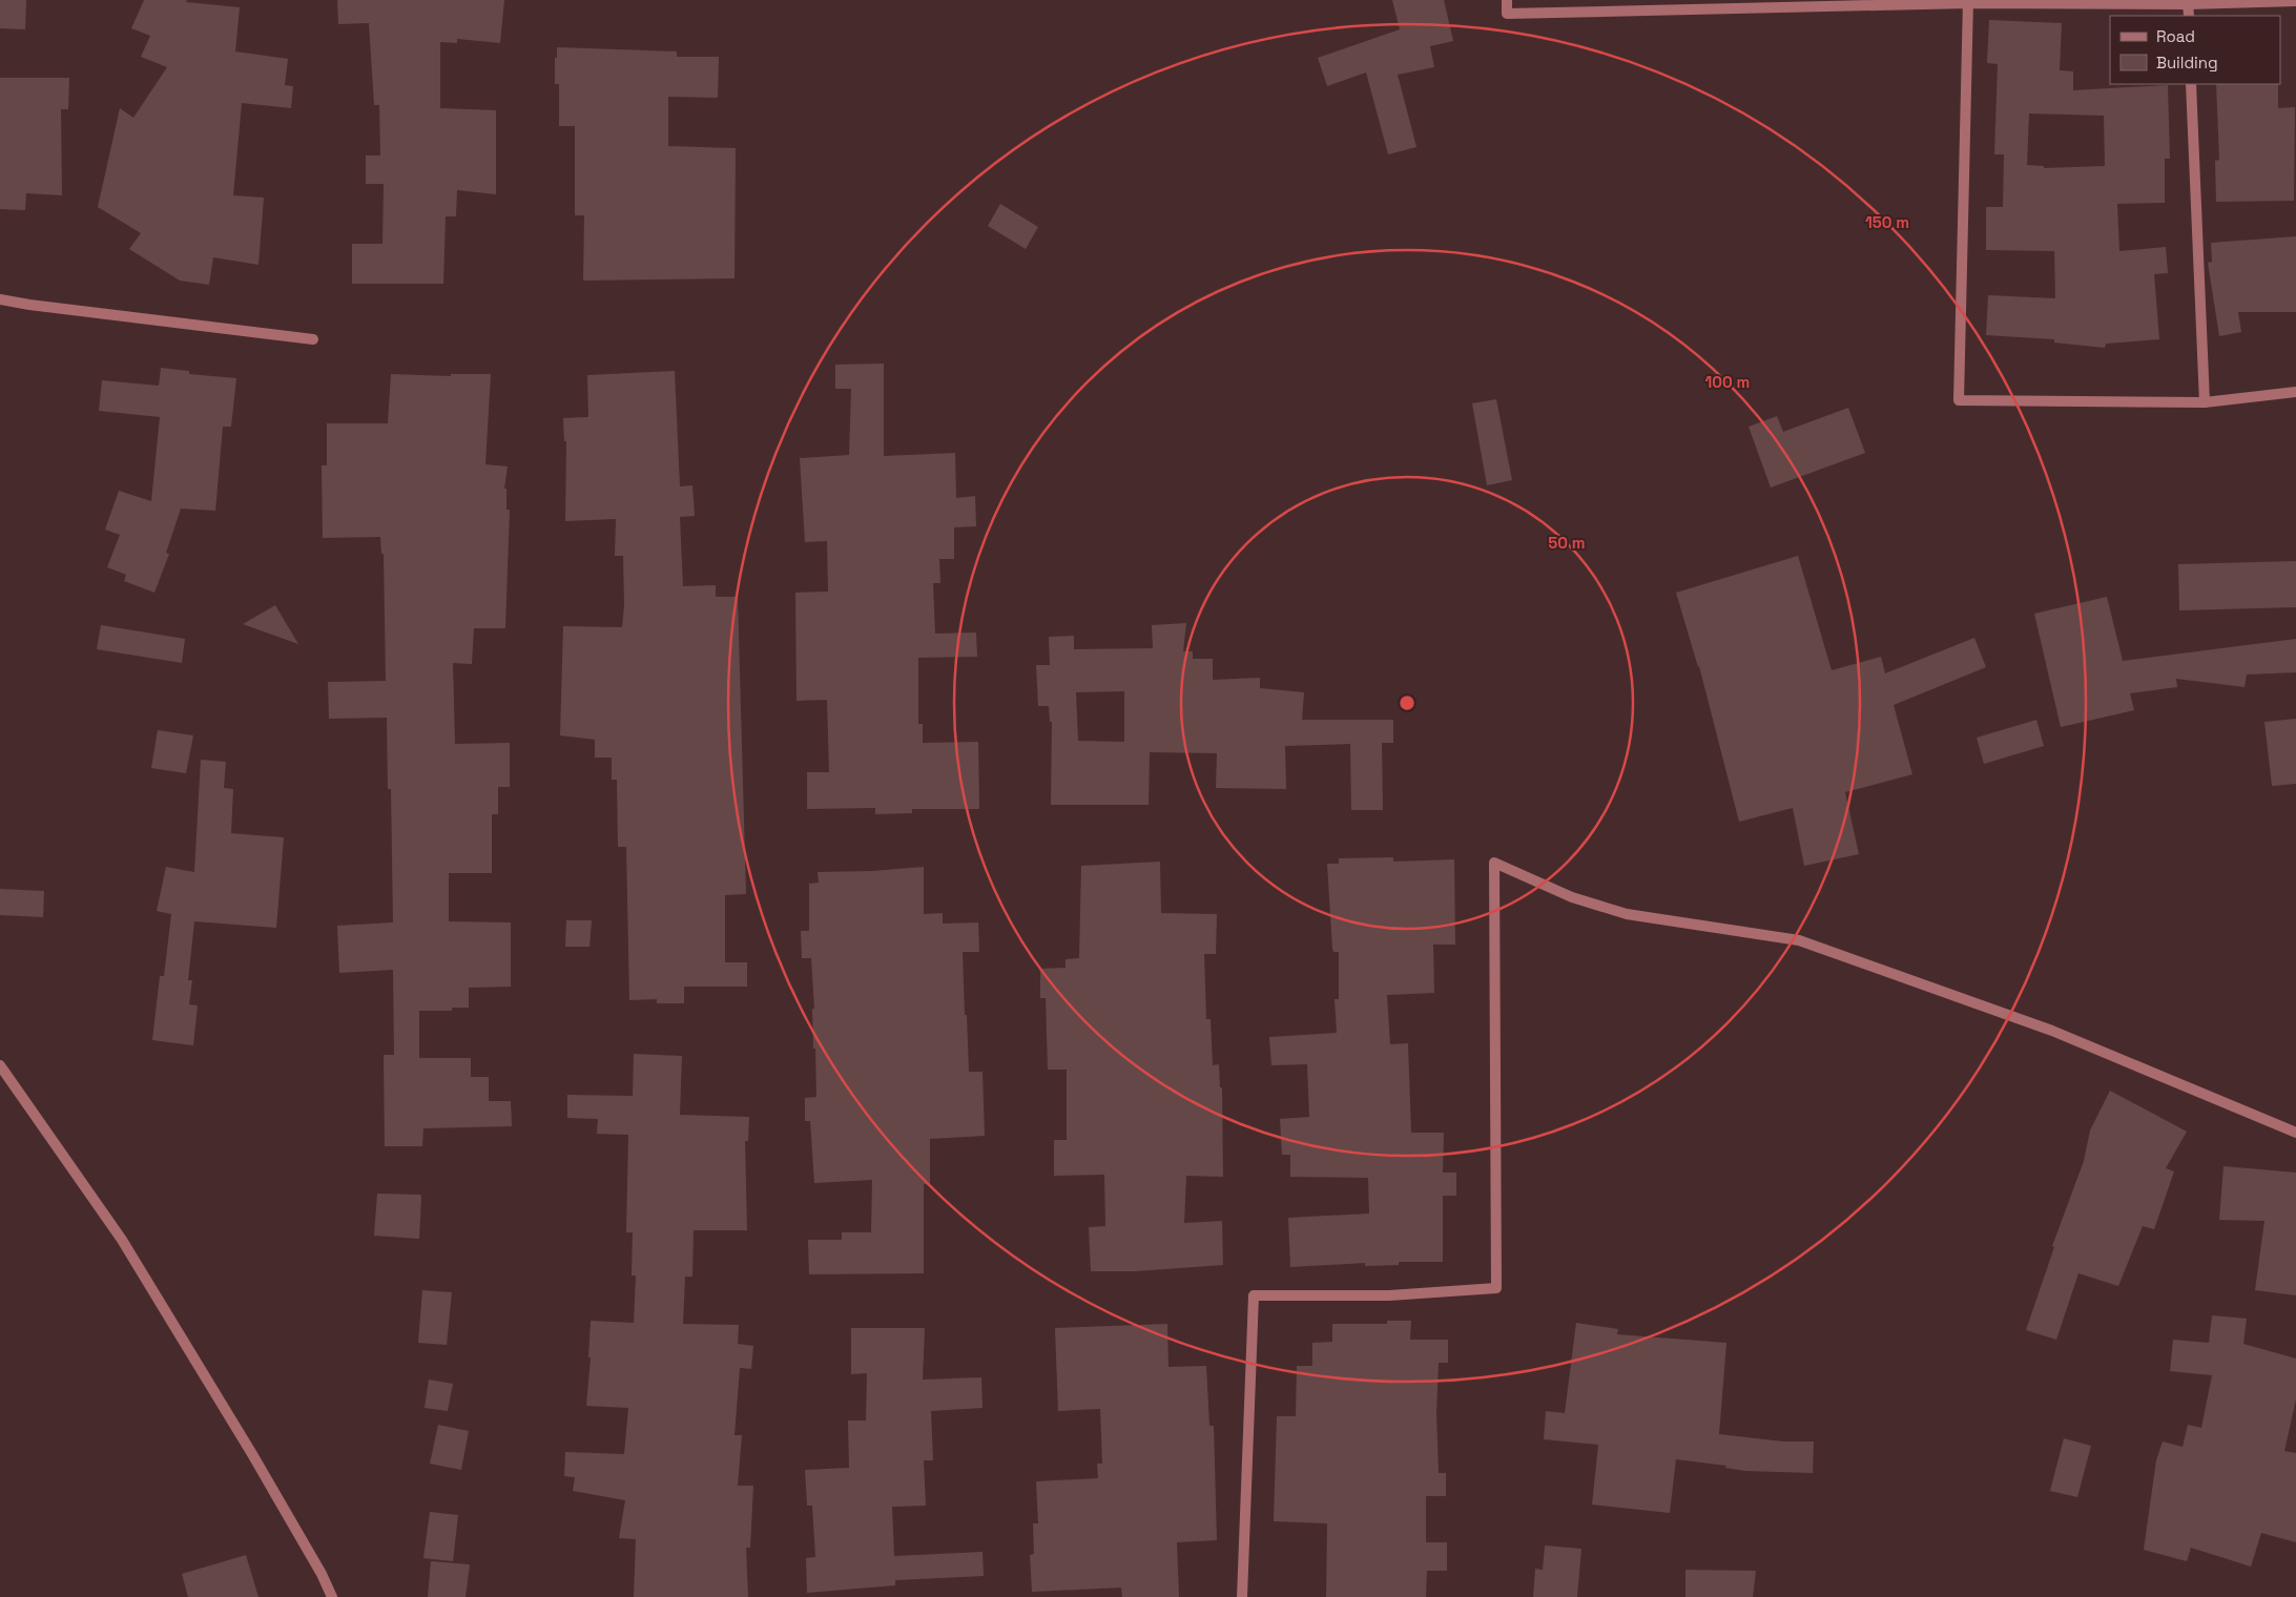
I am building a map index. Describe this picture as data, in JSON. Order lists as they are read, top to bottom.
{
  "legend": ["Road", "Building"],
  "rings": ["150 m", "100 m", "50 m"]
}
